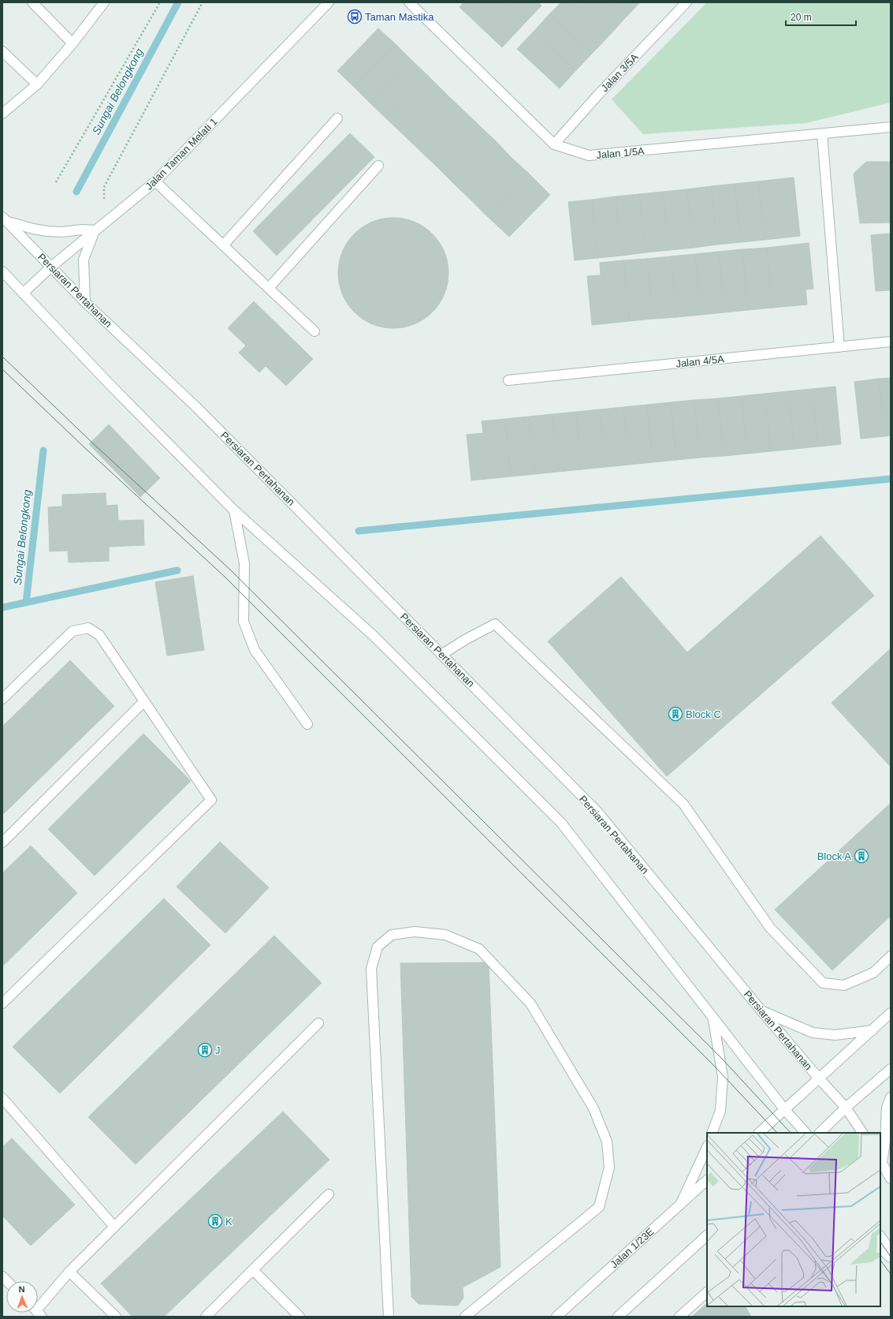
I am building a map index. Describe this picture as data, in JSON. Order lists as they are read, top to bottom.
{
  "streets": {
    "main road": [
      "Jalan 3/5A",
      "Jalan 1/5A",
      "Jalan Taman Melati 1",
      "Persiaran Pertahanan",
      "Jalan 4/5A",
      "Jalan 1/23E"
    ]
  },
  "crossings": [
    ["Jalan 3/5A", "Jalan 1/5A"],
    ["Jalan Taman Melati 1", "Persiaran Pertahanan"]
  ],
  "water": ["Sungai Belongkong"],
  "places": {
    "bus stop": ["Taman Mastika"],
    "building": [
      "Block C",
      "Block A",
      "J",
      "K"
    ]
  },
  "scale_bar": "20 m",
  "north": "top"
}
